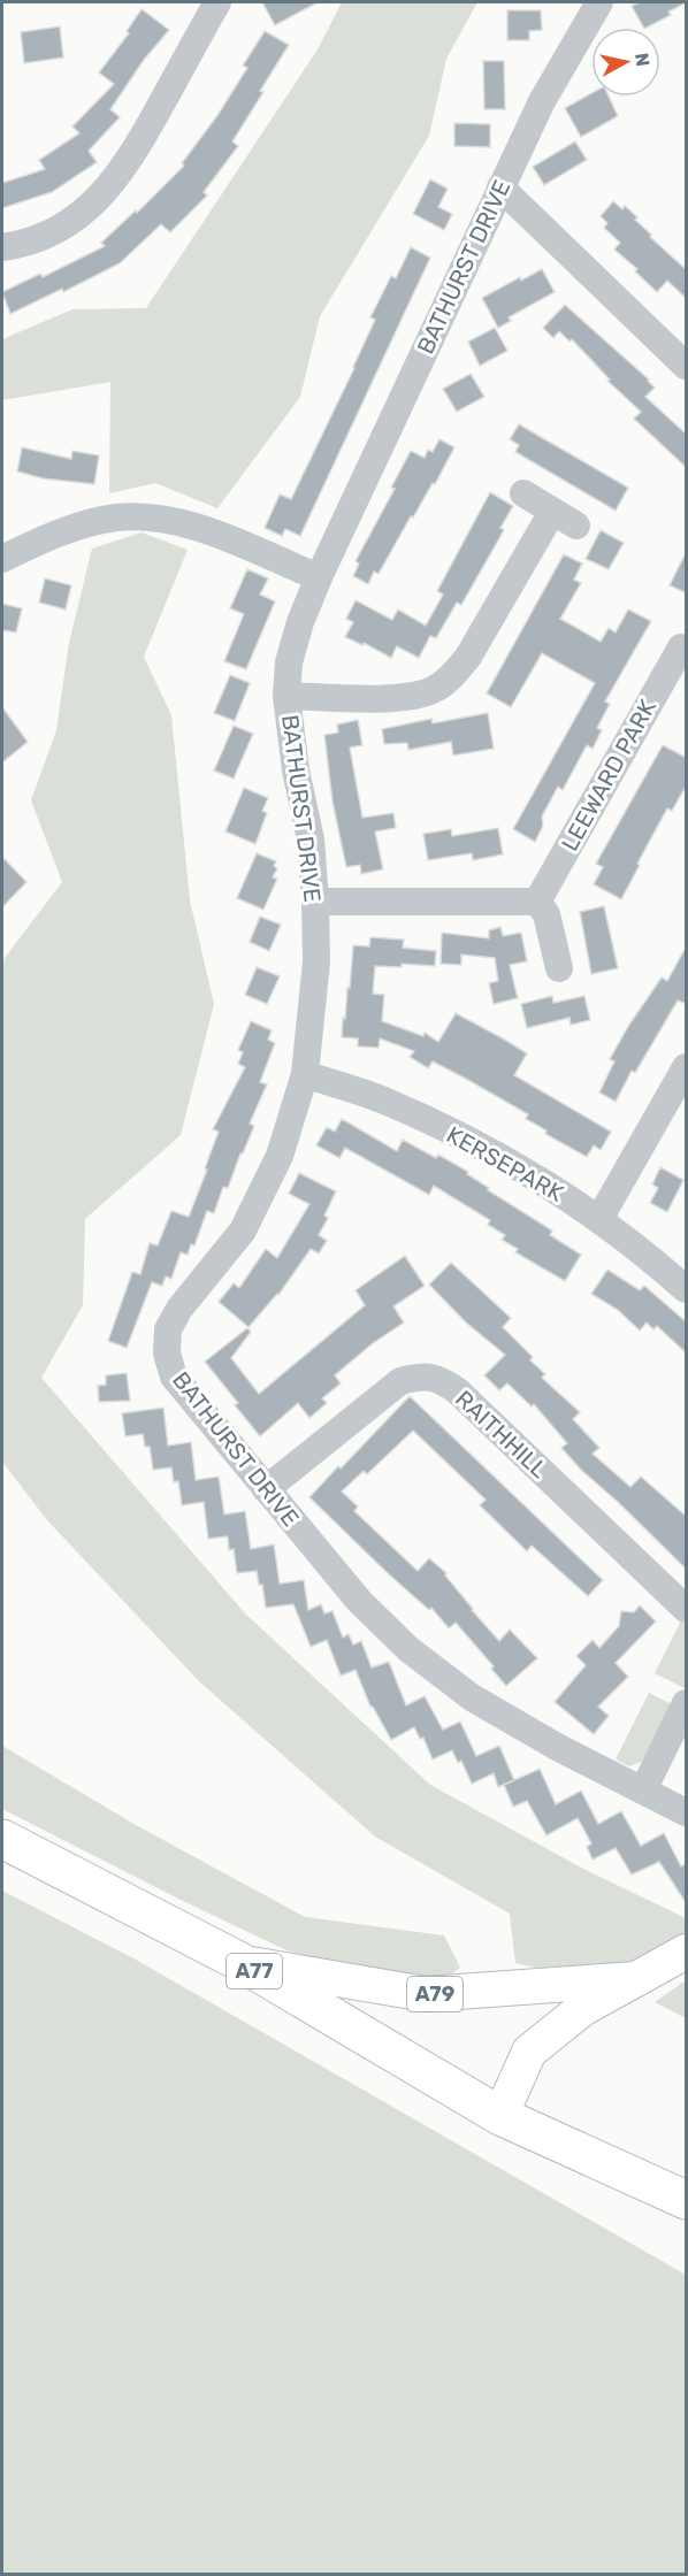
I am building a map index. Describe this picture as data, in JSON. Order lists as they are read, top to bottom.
{
  "streets": {
    "highway": ["A77"],
    "main road": ["A79"],
    "street": [
      "BATHURST DRIVE",
      "LEEWARD PARK",
      "KERSEPARK",
      "RAITHHILL"
    ]
  },
  "crossings": [
    ["BATHURST DRIVE", "KERSEPARK"],
    ["BATHURST DRIVE", "RAITHHILL"],
    ["A77", "A79"]
  ],
  "north": "right"
}
